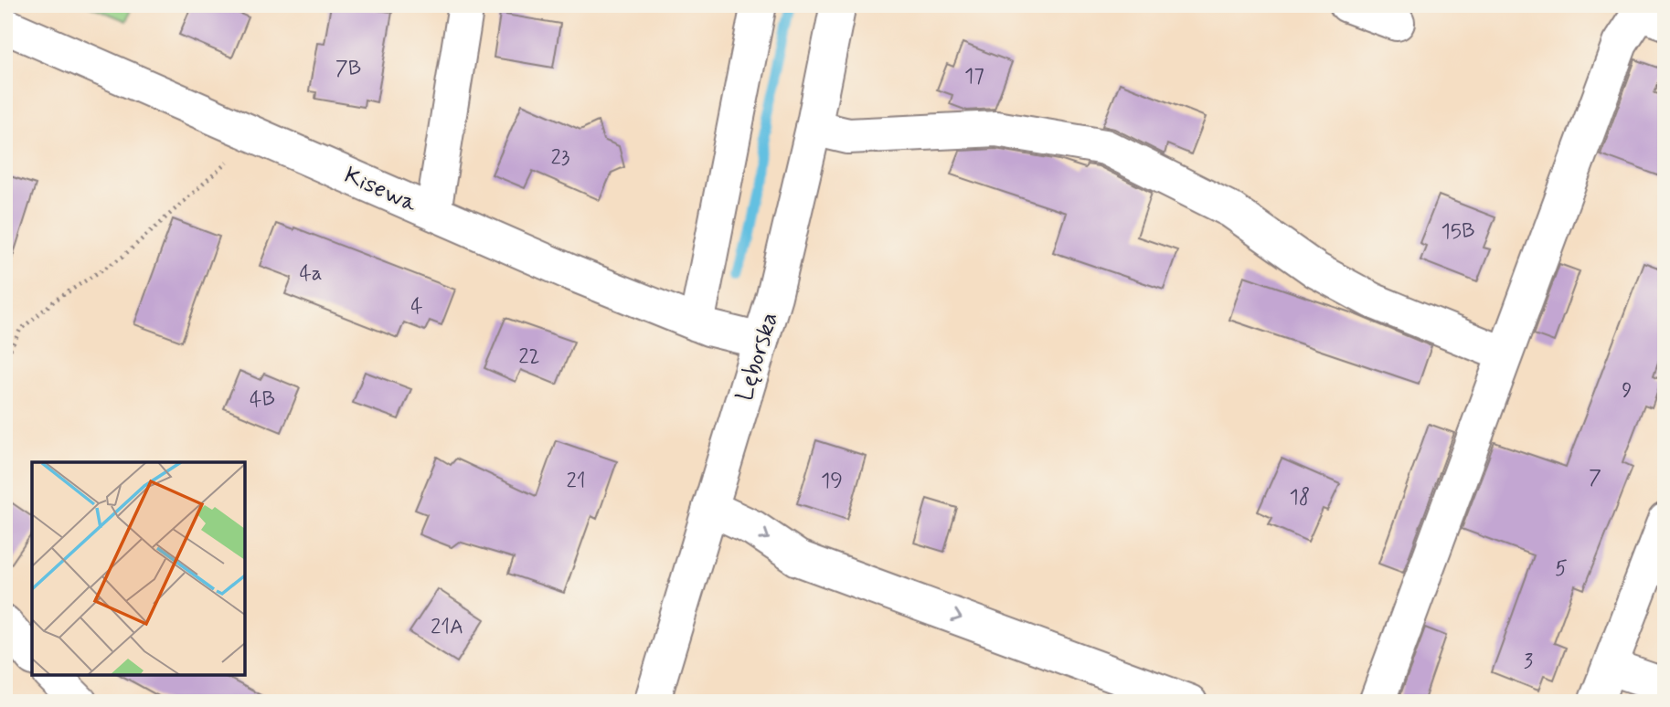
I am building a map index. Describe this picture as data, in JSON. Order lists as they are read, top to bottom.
{
  "streets": {
    "street": ["Kisewa", "Lęborska"]
  },
  "crossings": [
    ["Kisewa", "Lęborska"]
  ],
  "house_numbers": [
    "7B",
    "17",
    "23",
    "15B",
    "4a",
    "4",
    "22",
    "9",
    "4B",
    "7",
    "21",
    "19",
    "18",
    "5",
    "21A",
    "3"
  ]
}
